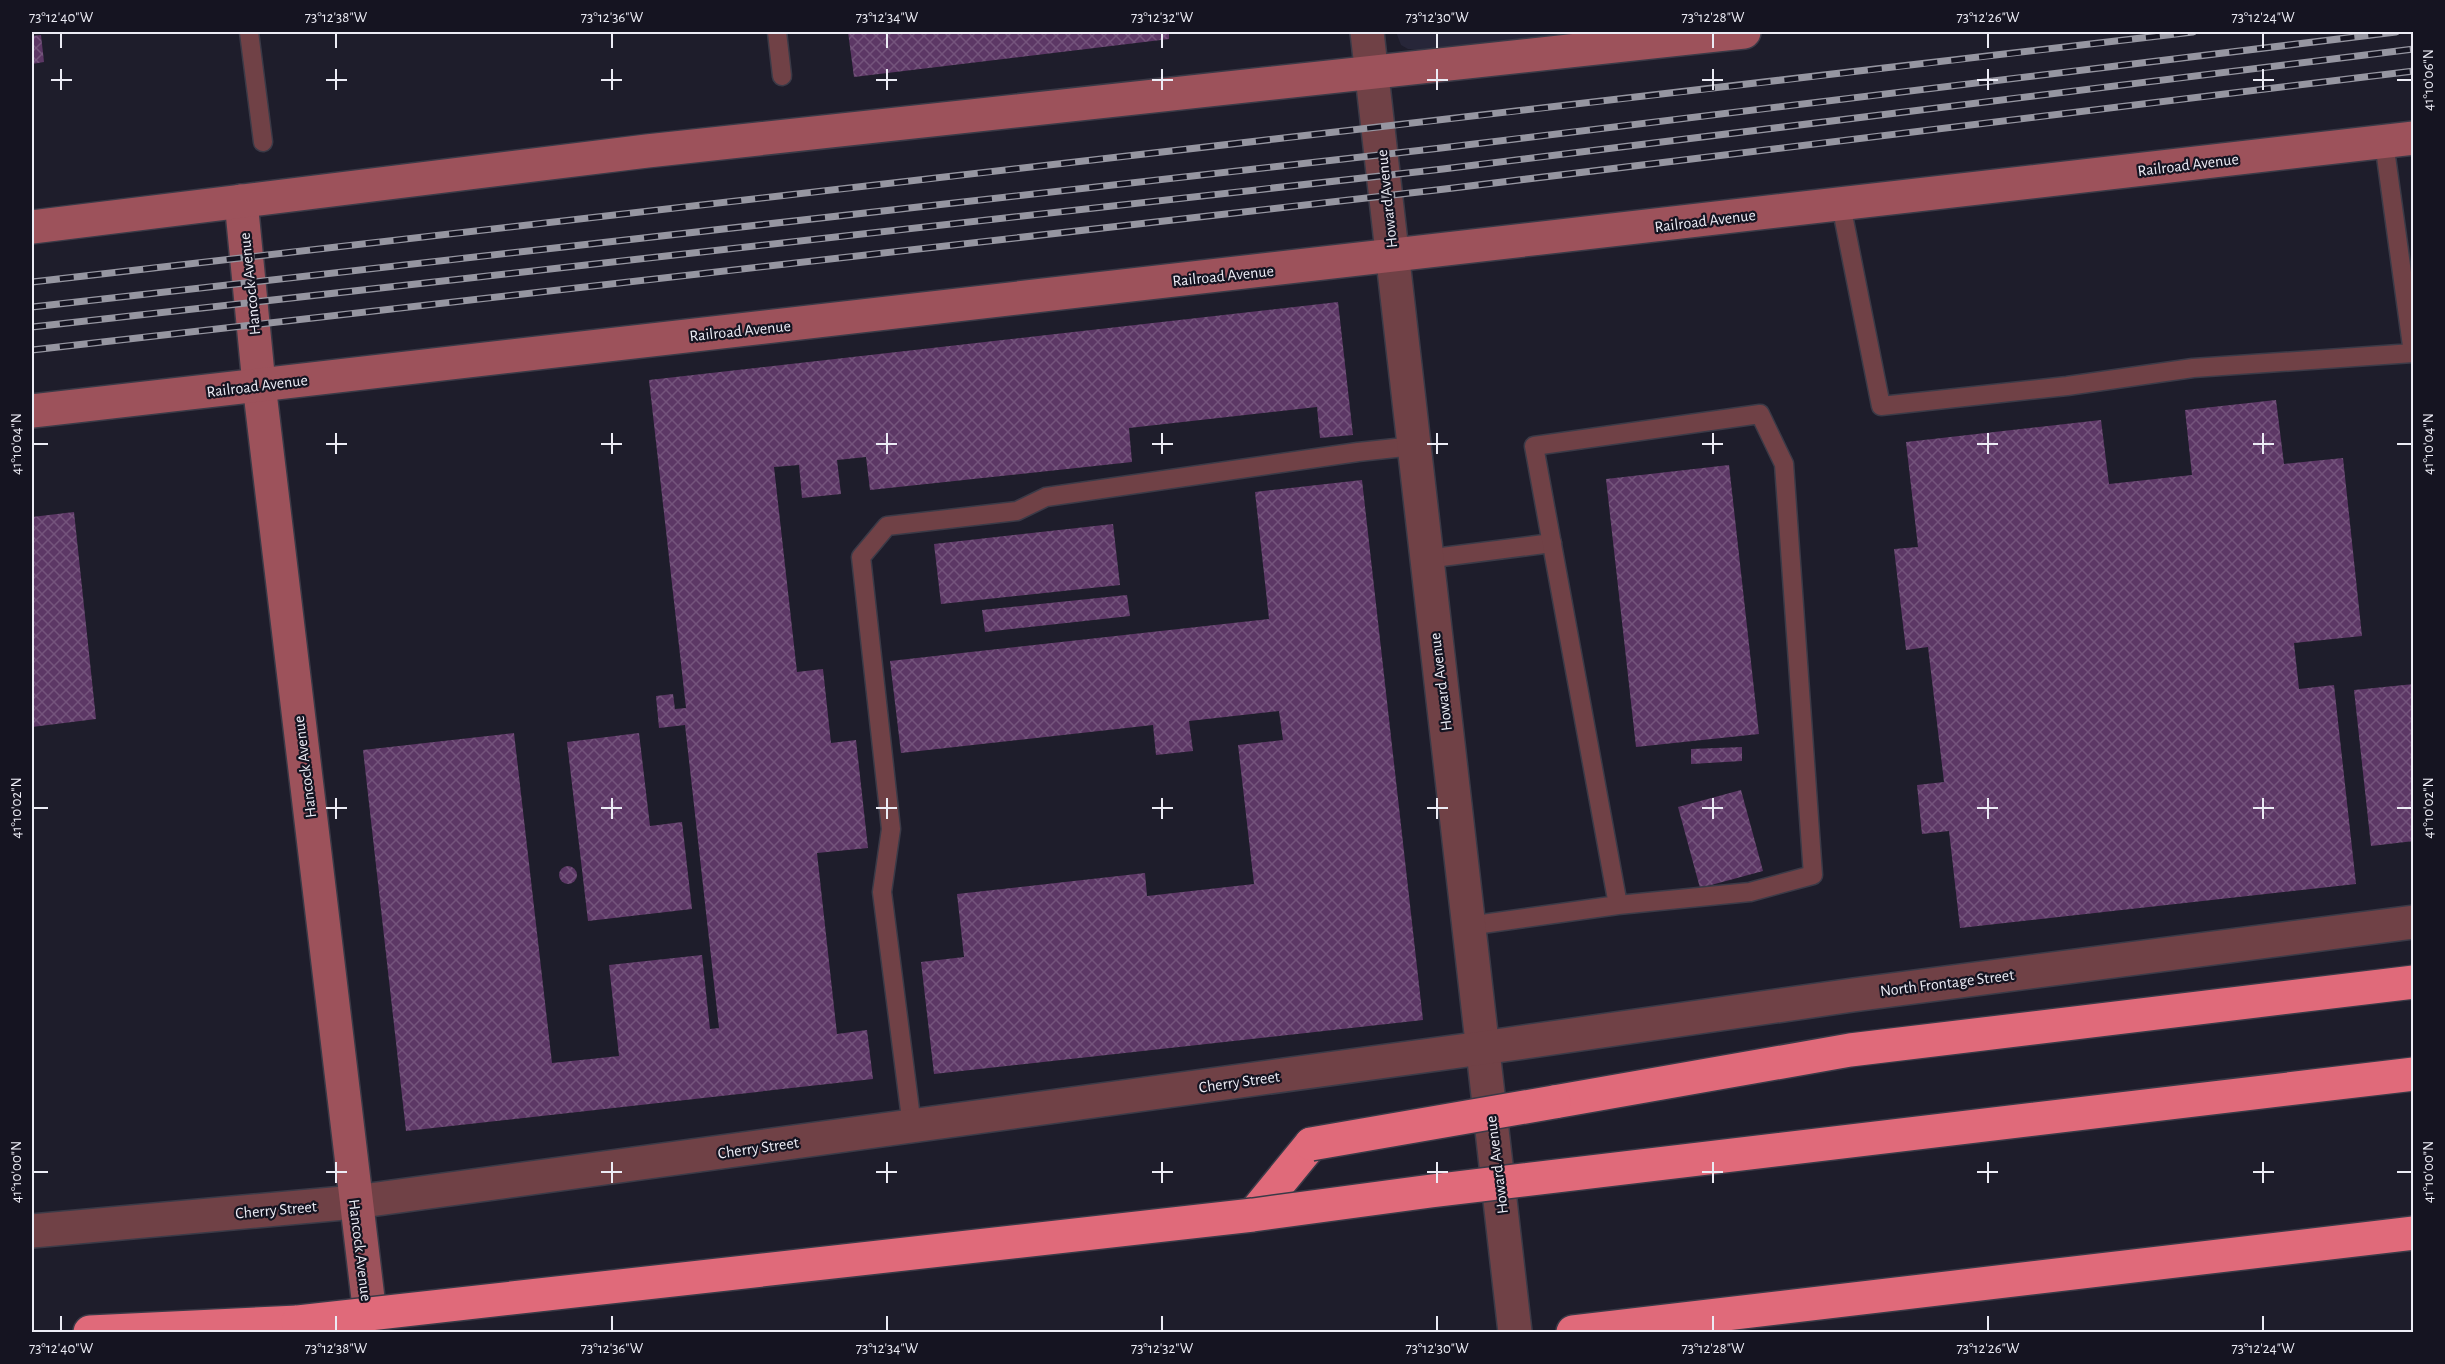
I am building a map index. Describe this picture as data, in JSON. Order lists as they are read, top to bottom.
{
  "streets": {
    "street": [
      "Railroad Avenue",
      "Howard Avenue",
      "Hancock Avenue",
      "North Frontage Street",
      "Cherry Street"
    ]
  },
  "crossings": [
    ["Railroad Avenue", "Howard Avenue"],
    ["Railroad Avenue", "Hancock Avenue"],
    ["Howard Avenue", "North Frontage Street"],
    ["Howard Avenue", "Cherry Street"],
    ["Hancock Avenue", "Cherry Street"],
    ["North Frontage Street", "Cherry Street"]
  ],
  "coordinates": [
    "73°12'40\"W",
    "73°12'38\"W",
    "73°12'36\"W",
    "73°12'34\"W",
    "73°12'32\"W",
    "73°12'30\"W",
    "73°12'28\"W",
    "73°12'26\"W",
    "73°12'24\"W",
    "41°10'06\"N",
    "41°10'04\"N",
    "41°10'02\"N",
    "41°10'00\"N"
  ]
}
